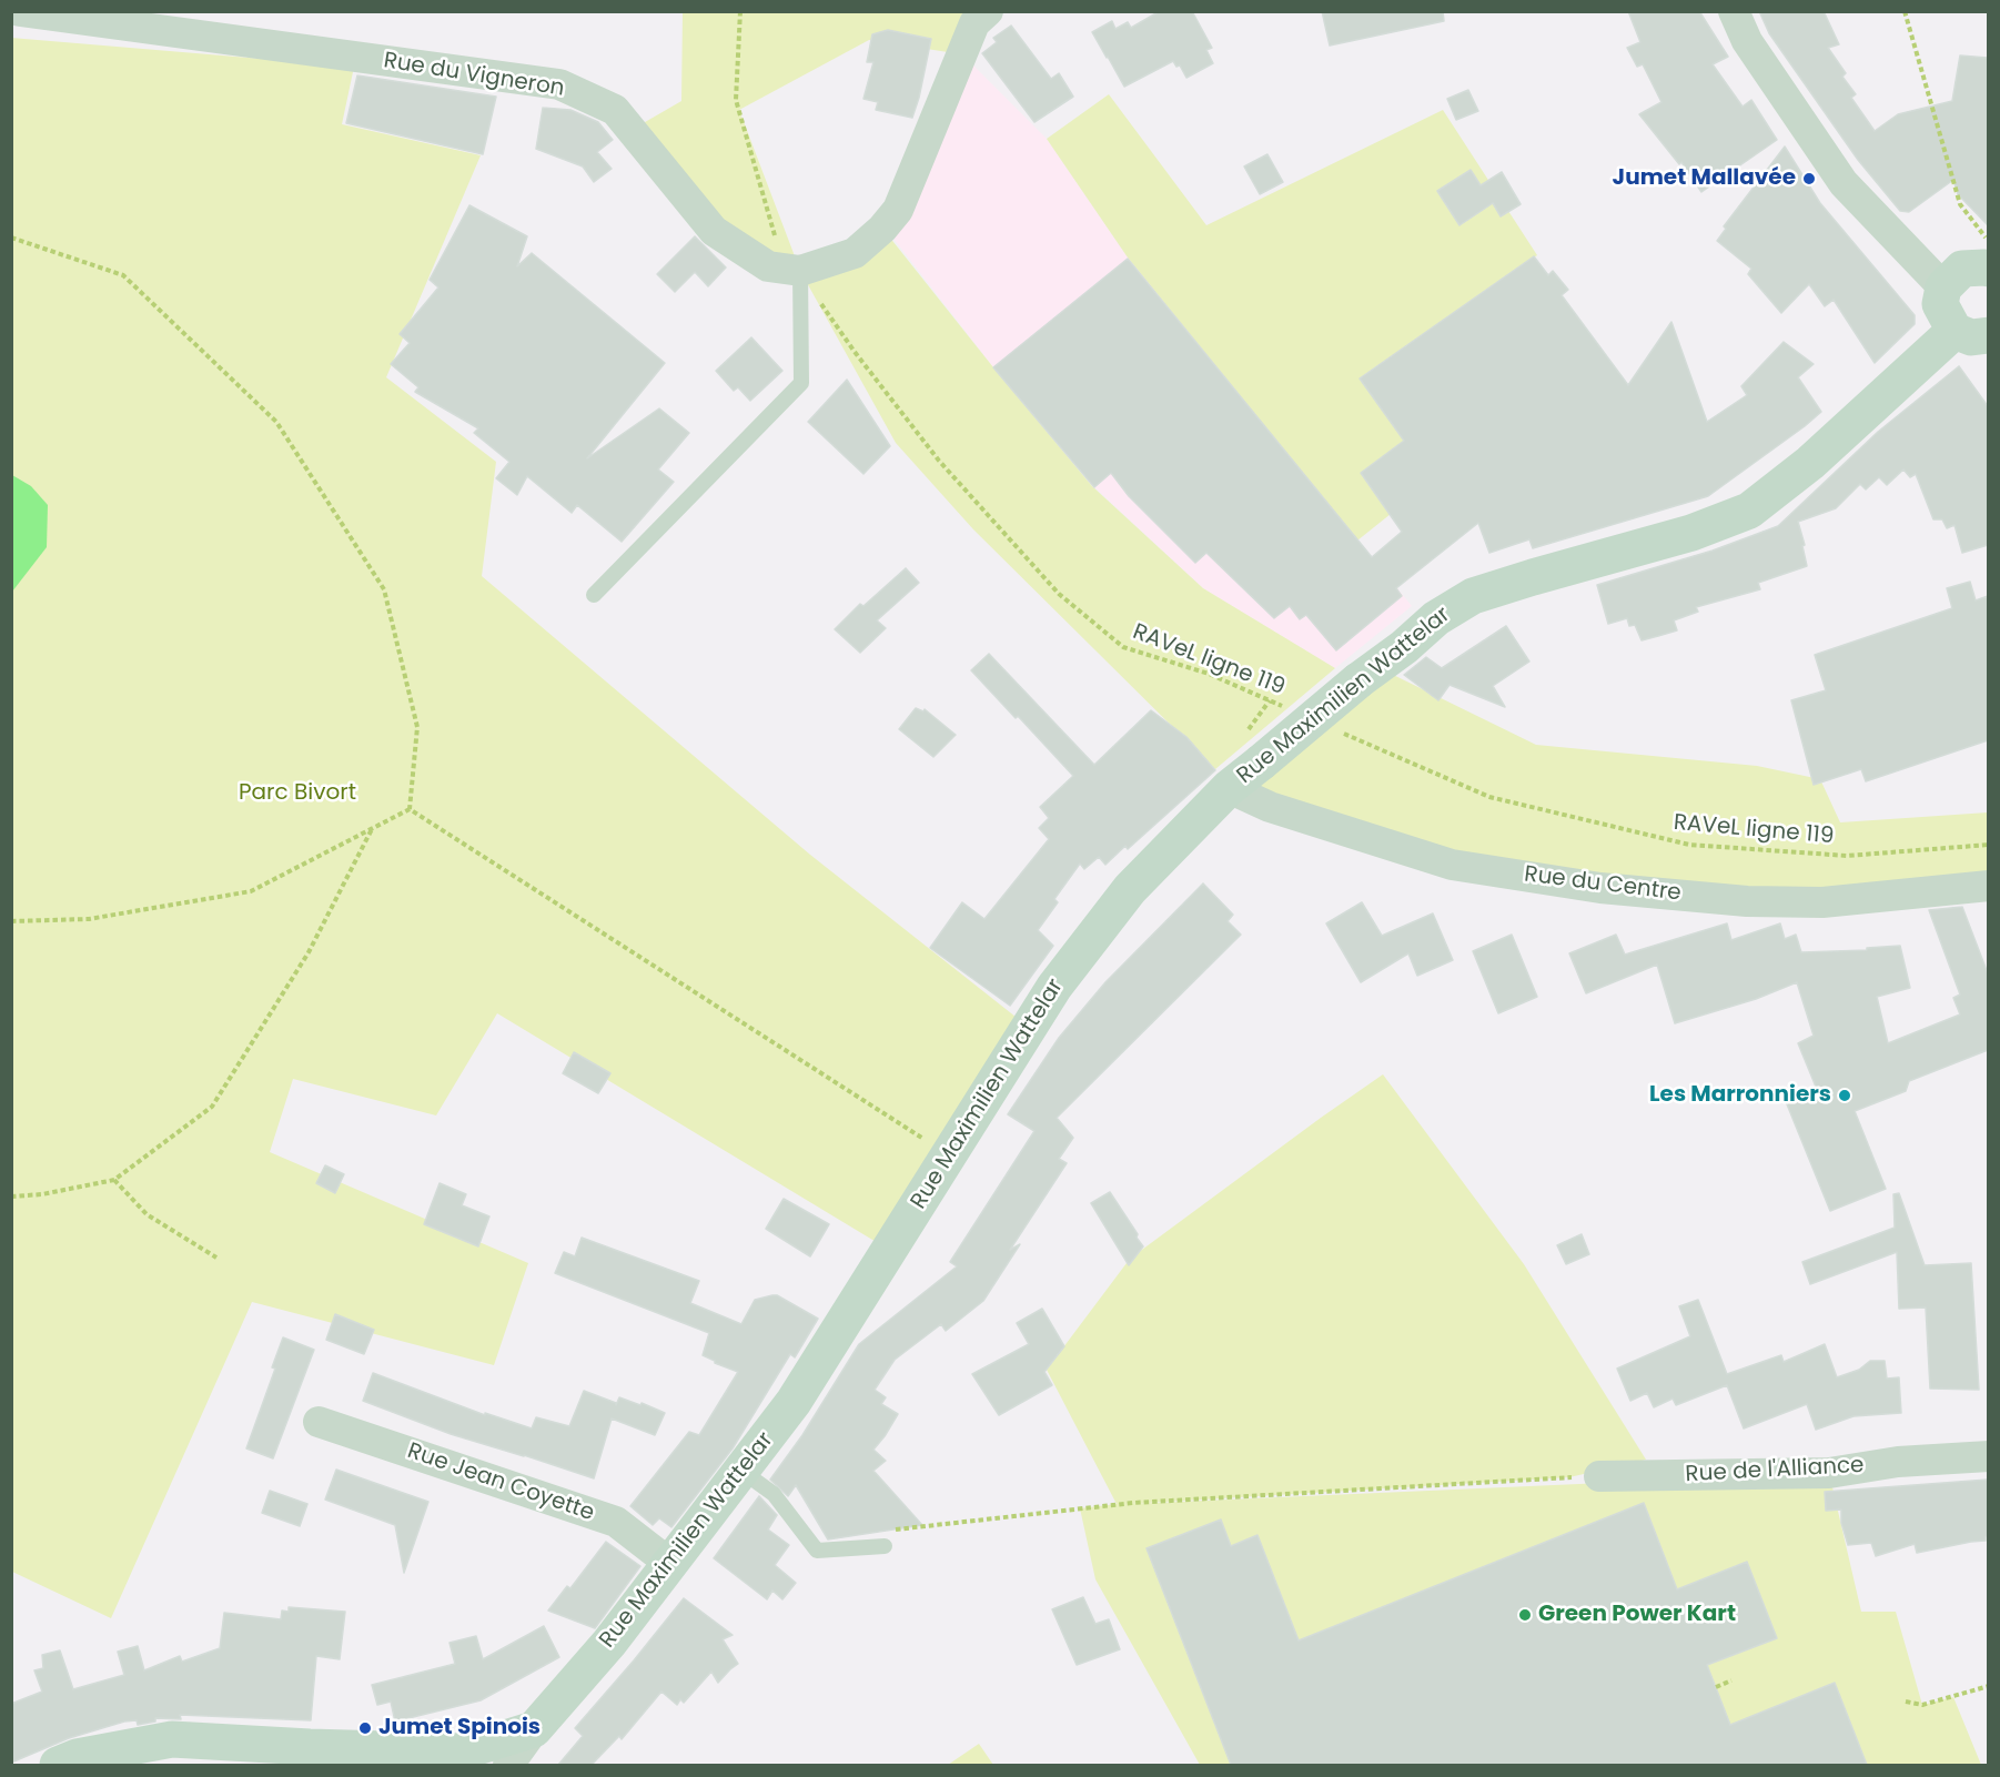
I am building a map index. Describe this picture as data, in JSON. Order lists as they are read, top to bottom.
{
  "streets": {
    "street": [
      "Rue du Vigneron",
      "Rue Maximilien Wattelar",
      "Rue du Centre",
      "Rue de l'Alliance",
      "Rue Jean Coyette"
    ],
    "path": ["RAVeL ligne 119"]
  },
  "crossings": [
    ["Rue du Vigneron", "RAVeL ligne 119"],
    ["Rue Maximilien Wattelar", "Rue du Centre"],
    ["Rue Maximilien Wattelar", "Rue Jean Coyette"]
  ],
  "parks": ["Parc Bivort"],
  "places": [
    "Jumet Mallavée",
    "Les Marronniers",
    "Green Power Kart",
    "Jumet Spinois"
  ]
}
